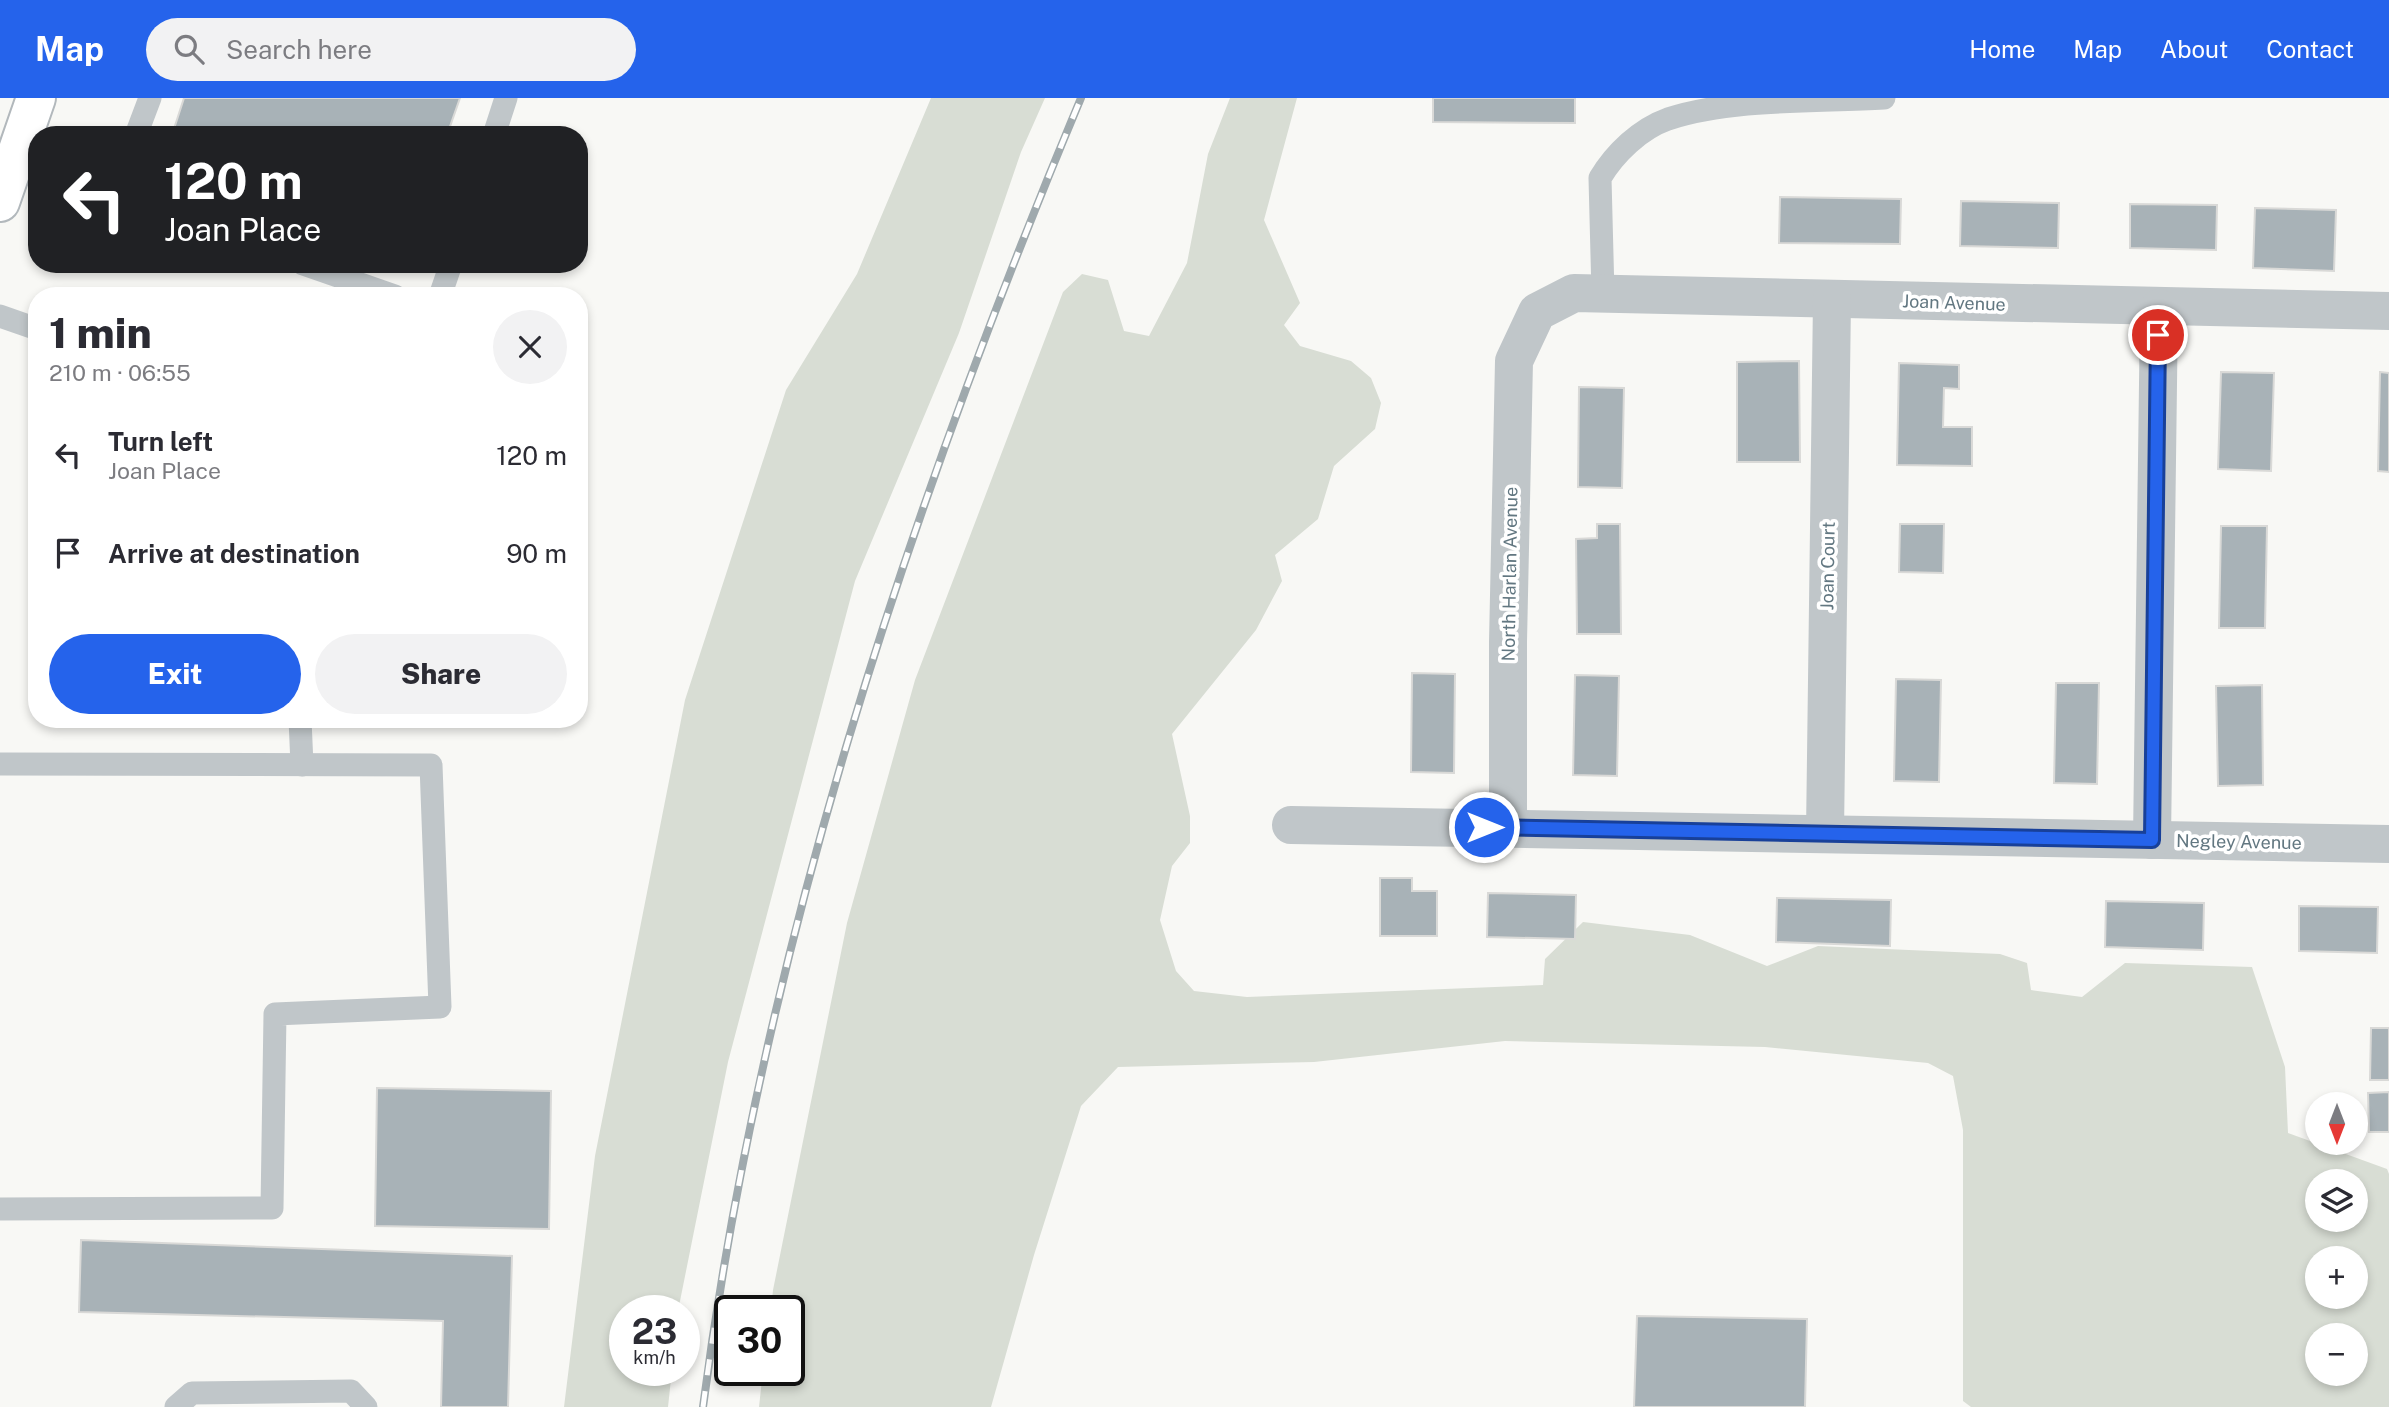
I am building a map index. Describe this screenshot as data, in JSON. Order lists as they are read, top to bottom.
{
  "streets": {
    "street": [
      "Joan Avenue",
      "Joan Court",
      "North Harlan Avenue",
      "Negley Avenue"
    ]
  },
  "crossings": [
    ["Joan Avenue", "Joan Court"],
    ["Joan Avenue", "North Harlan Avenue"],
    ["Joan Court", "Negley Avenue"],
    ["North Harlan Avenue", "Negley Avenue"]
  ],
  "north": "bottom",
  "page": {
    "header": "Map",
    "search": "Search here",
    "nav": [
      "Home",
      "Map",
      "About",
      "Contact"
    ],
    "turn": ["120 m", "Joan Place"],
    "heading": ["1 min", "210 m · 06:55"],
    "list": [
      {
        "name": "Turn left",
        "note": "Joan Place",
        "value": "120 m"
      },
      {
        "name": "Arrive at destination",
        "value": "90 m"
      }
    ],
    "buttons": ["Exit", "Share"],
    "map_buttons": ["+", "−"],
    "speed": "23 km/h",
    "limit": "30"
  }
}
